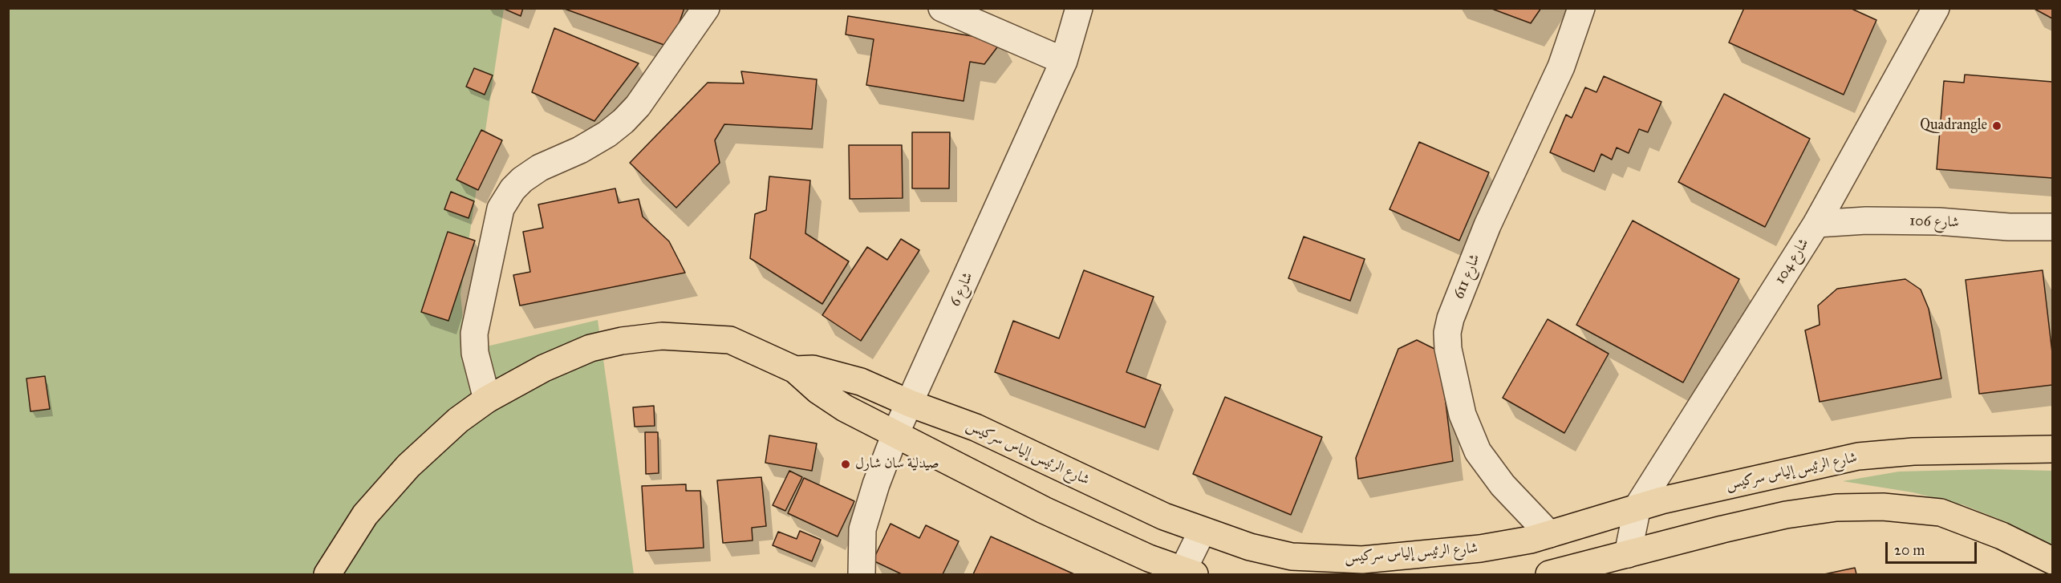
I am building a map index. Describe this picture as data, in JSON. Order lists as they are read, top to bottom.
{
  "streets": {
    "main road": ["شارع الرئيس إلياس سركيس"],
    "street": [
      "شارع 106",
      "شارع 104",
      "شارع 611",
      "شارع 6"
    ]
  },
  "crossings": [
    ["شارع 106", "شارع 104"],
    ["شارع 104", "شارع الرئيس إلياس سركيس"],
    ["شارع 611", "شارع الرئيس إلياس سركيس"],
    ["شارع 6", "شارع الرئيس إلياس سركيس"]
  ],
  "places": ["Quadrangle", "صيدلية سان شارل"],
  "scale_bar": "20 m"
}
